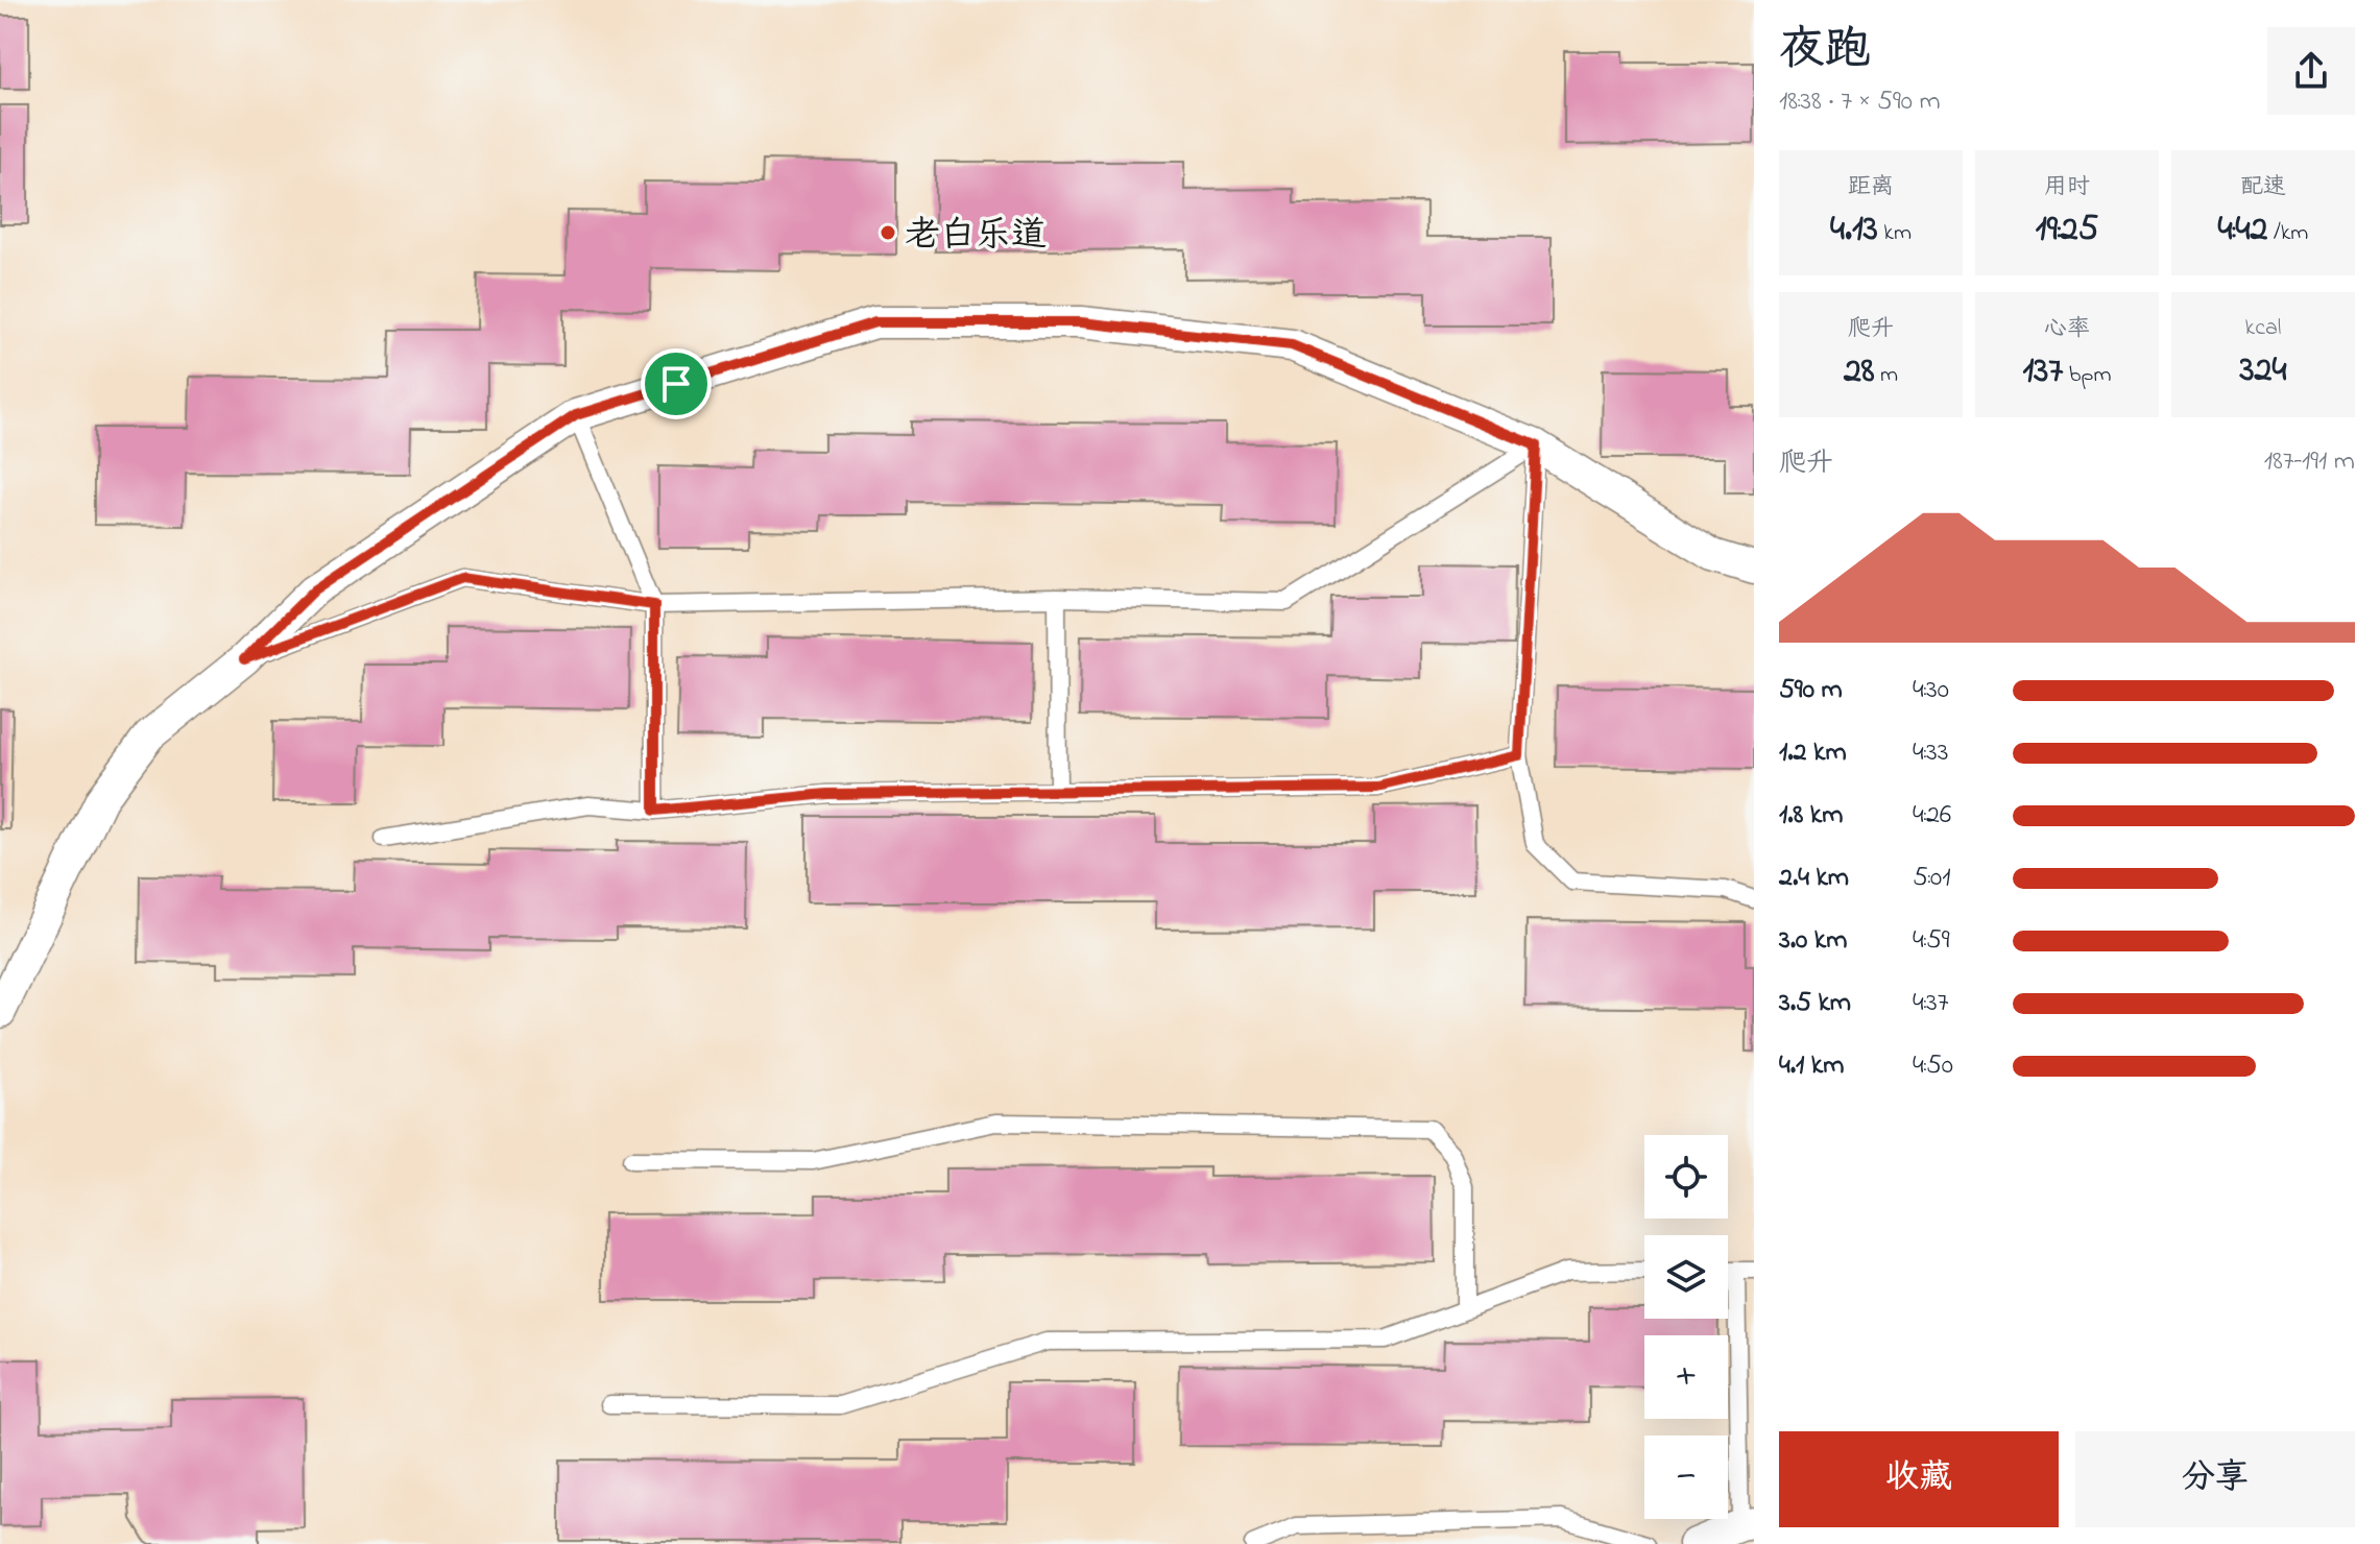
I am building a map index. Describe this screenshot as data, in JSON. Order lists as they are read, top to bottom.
{
  "places": ["老白乐道"],
  "page": {
    "heading": ["夜跑", "18:38 · 7 × 590 m"],
    "stats": [
      ["距离", "4.13 km"],
      ["用时", "19:25"],
      ["配速", "4:42 /km"],
      ["爬升", "28 m"],
      ["心率", "137 bpm"],
      ["kcal", "324"]
    ],
    "chart": ["爬升", "187–191 m"],
    "list": [
      {
        "name": "590 m",
        "note": "4:30"
      },
      {
        "name": "1.2 km",
        "note": "4:33"
      },
      {
        "name": "1.8 km",
        "note": "4:26"
      },
      {
        "name": "2.4 km",
        "note": "5:01"
      },
      {
        "name": "3.0 km",
        "note": "4:59"
      },
      {
        "name": "3.5 km",
        "note": "4:37"
      },
      {
        "name": "4.1 km",
        "note": "4:50"
      }
    ],
    "map_buttons": ["+", "−"],
    "buttons": ["收藏", "分享"]
  }
}
